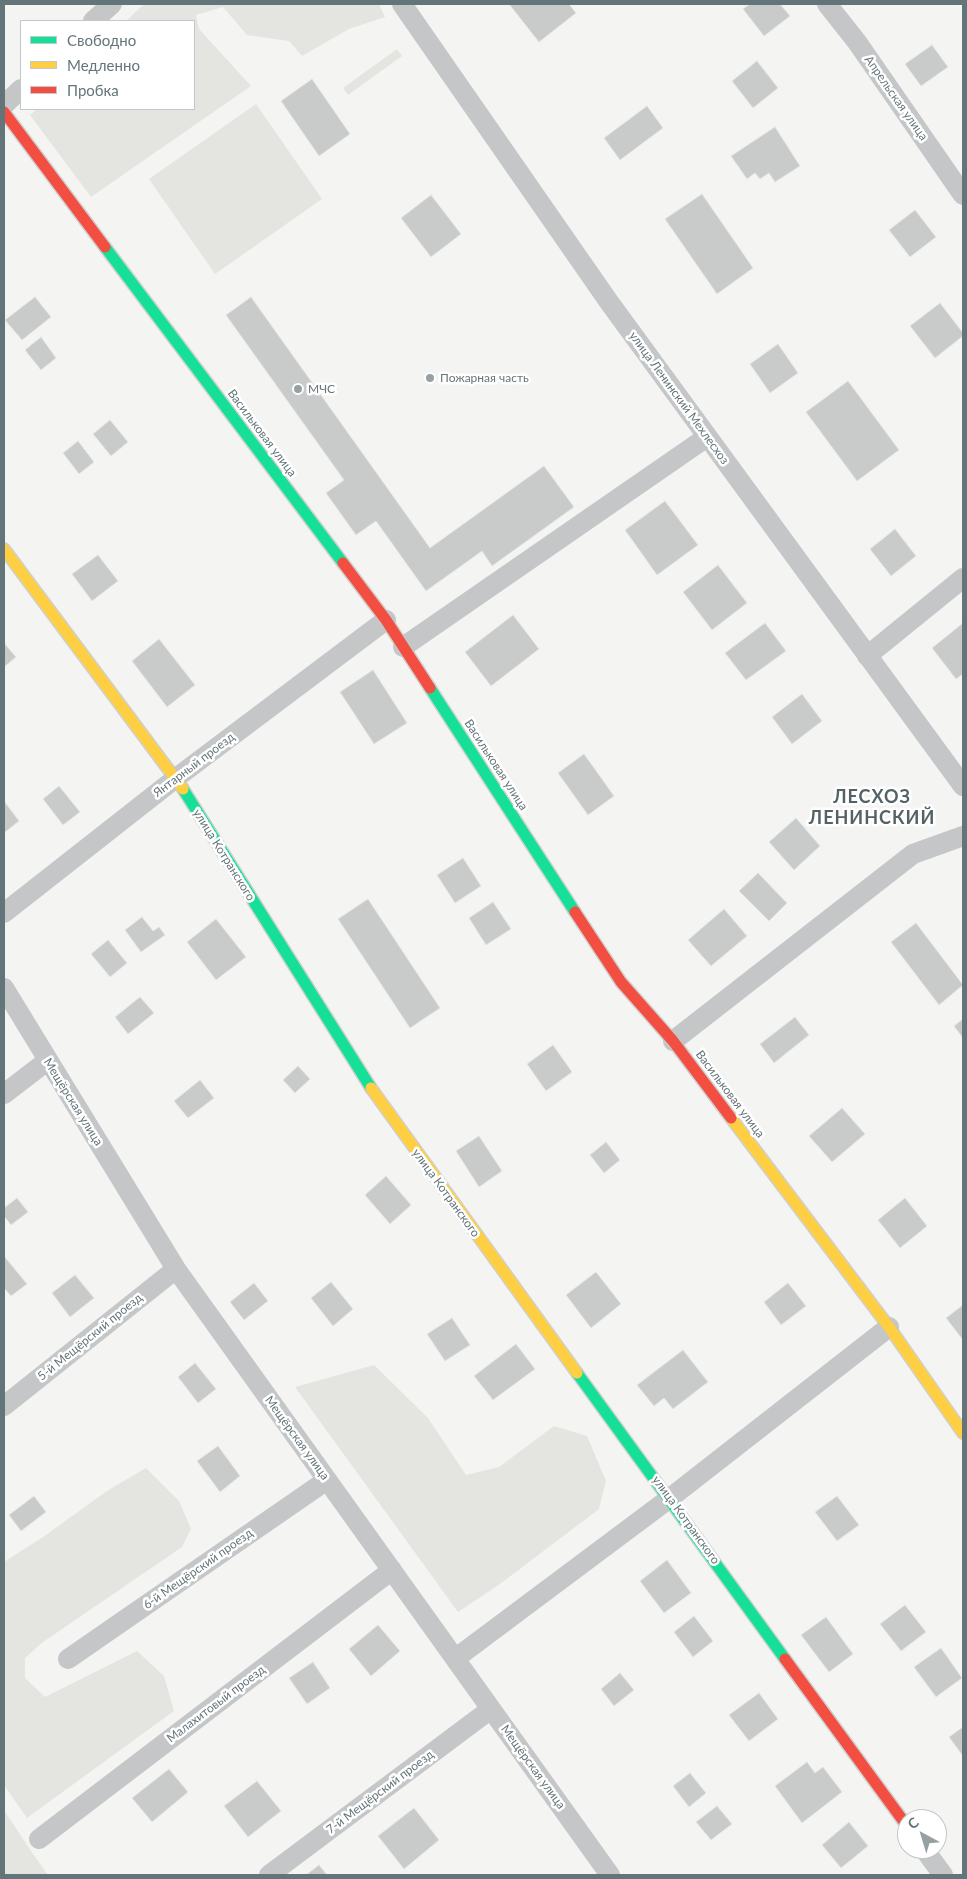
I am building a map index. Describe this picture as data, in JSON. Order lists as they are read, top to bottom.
{
  "streets": {
    "street": [
      "Апрельская улица",
      "улица Ленинский Мехлесхоз",
      "Васильковая улица",
      "Янтарный проезд",
      "улица Котранского",
      "Мещёрская улица",
      "5-й Мещёрский проезд",
      "6-й Мещёрский проезд",
      "Малахитовый проезд",
      "7-й Мещёрский проезд"
    ]
  },
  "crossings": [
    ["Васильковая улица", "Янтарный проезд"],
    ["Янтарный проезд", "улица Котранского"],
    ["Мещёрская улица", "5-й Мещёрский проезд"],
    ["Мещёрская улица", "6-й Мещёрский проезд"],
    ["Мещёрская улица", "Малахитовый проезд"],
    ["Мещёрская улица", "7-й Мещёрский проезд"]
  ],
  "districts": ["ЛЕСХОЗ ЛЕНИНСКИЙ"],
  "places": ["Пожарная часть", "МЧС"],
  "legend": ["Свободно", "Медленно", "Пробка"],
  "north": "top left"
}
